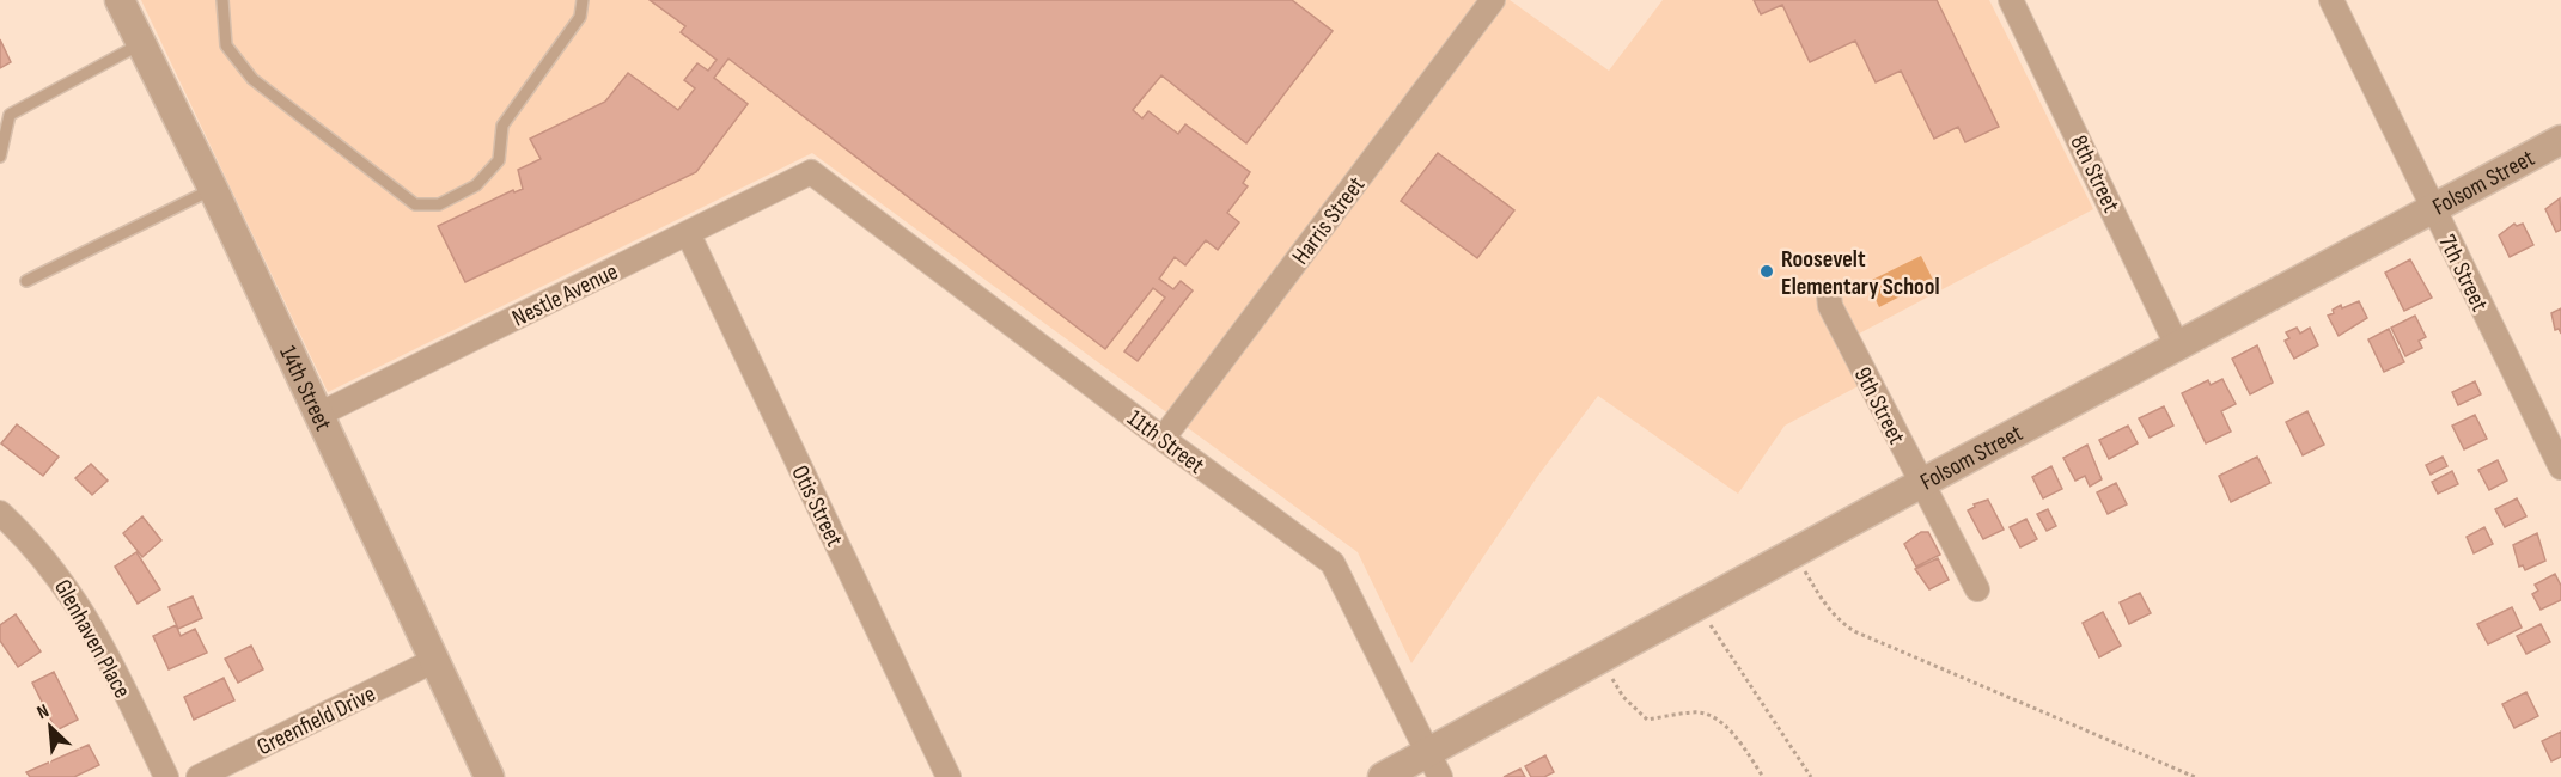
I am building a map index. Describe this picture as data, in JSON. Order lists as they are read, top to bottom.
{
  "streets": {
    "street": [
      "8th Street",
      "Folsom Street",
      "Harris Street",
      "7th Street",
      "Nestle Avenue",
      "14th Street",
      "9th Street",
      "11th Street",
      "Otis Street",
      "Glenhaven Place",
      "Greenfield Drive"
    ]
  },
  "crossings": [
    ["8th Street", "Folsom Street"],
    ["Folsom Street", "7th Street"],
    ["Folsom Street", "9th Street"],
    ["Folsom Street", "11th Street"],
    ["Harris Street", "11th Street"],
    ["Nestle Avenue", "14th Street"],
    ["Nestle Avenue", "11th Street"],
    ["Nestle Avenue", "Otis Street"],
    ["14th Street", "Greenfield Drive"]
  ],
  "places": ["Roosevelt Elementary School"],
  "north": "top left"
}
